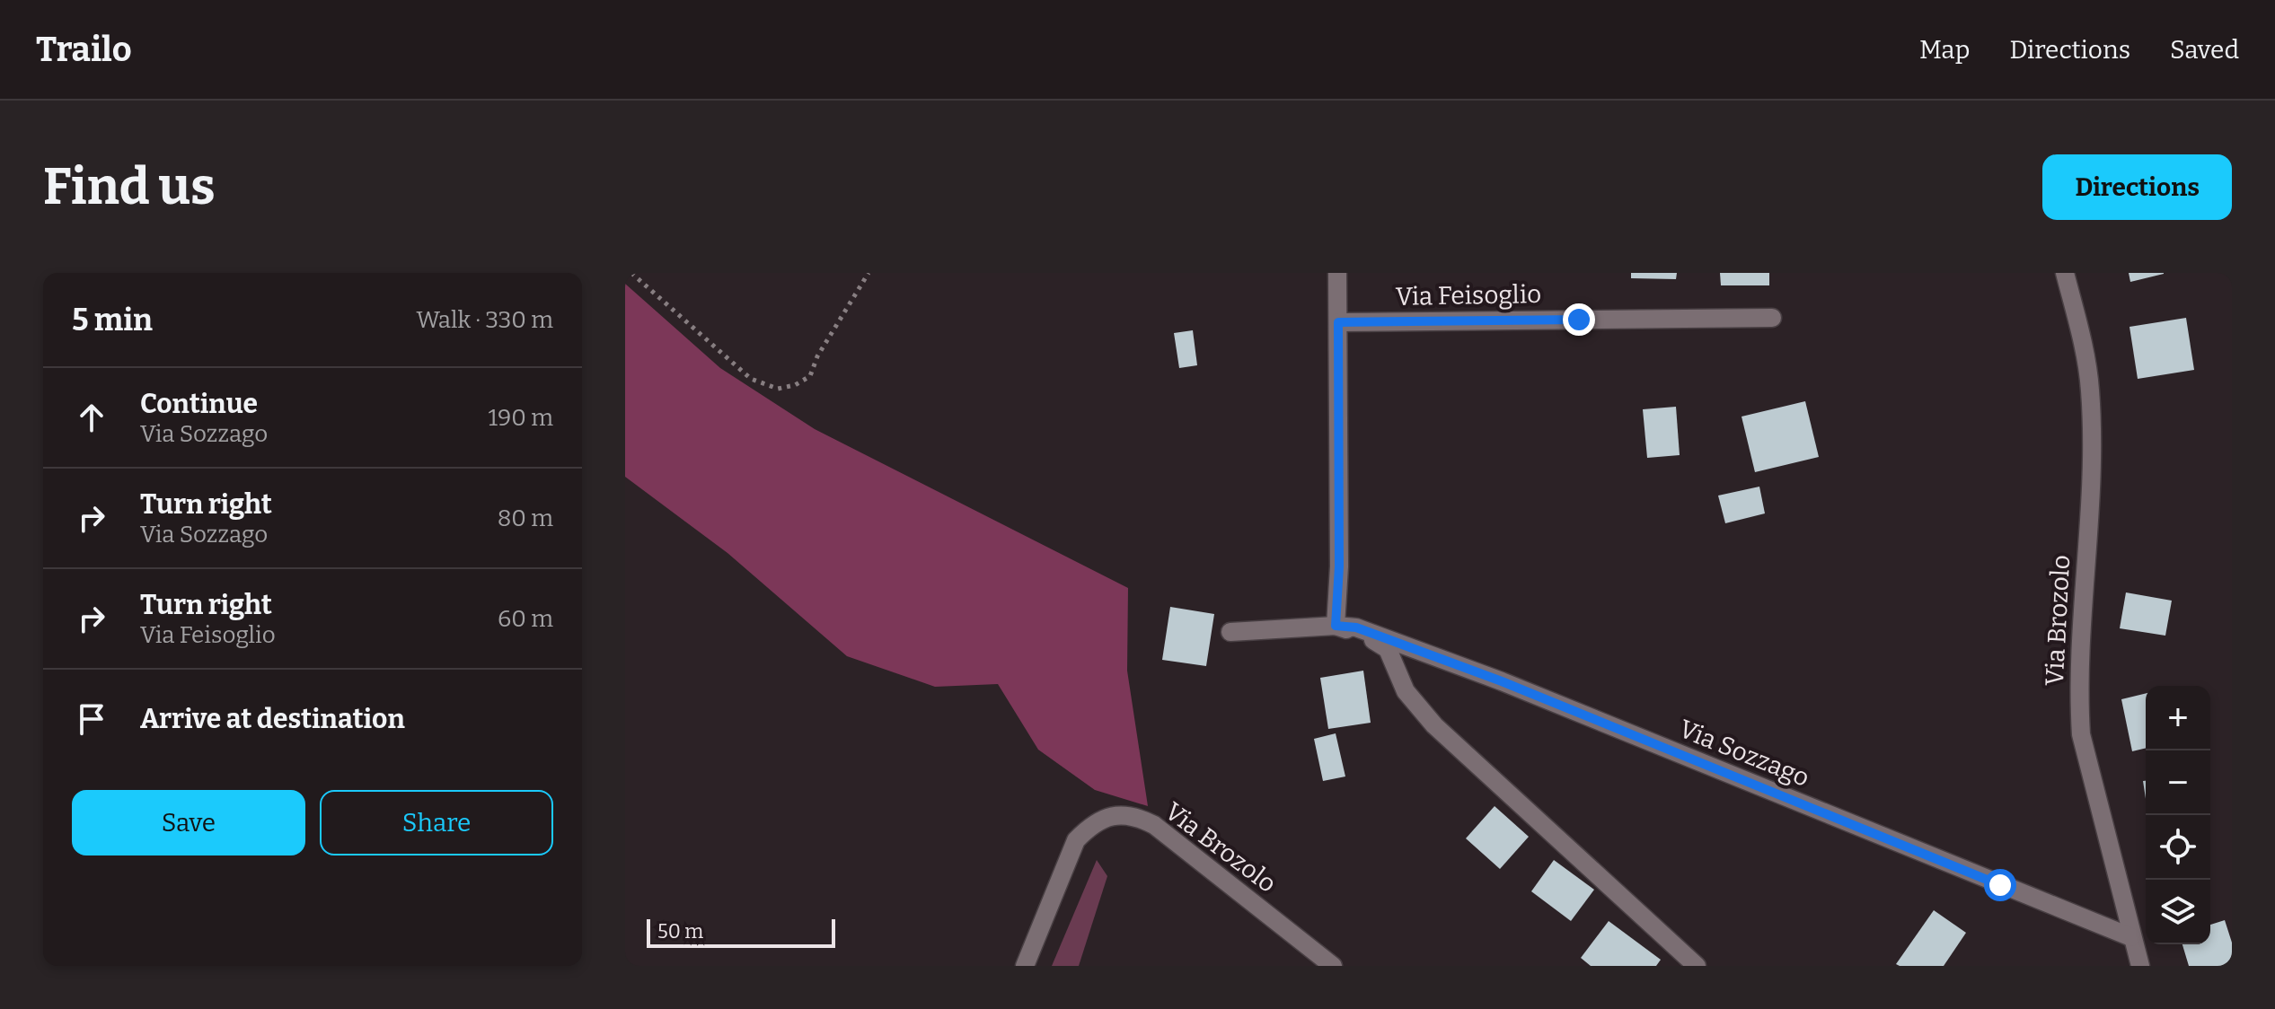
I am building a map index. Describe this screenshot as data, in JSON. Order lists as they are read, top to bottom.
{
  "streets": {
    "street": ["Via Feisoglio", "Via Brozolo", "Via Sozzago"]
  },
  "crossings": [
    ["Via Brozolo", "Via Sozzago"]
  ],
  "scale_bar": "50 m",
  "page": {
    "header": "Trailo",
    "nav": ["Map", "Directions", "Saved"],
    "buttons": [
      "Directions",
      ["Save", "Share"]
    ],
    "title": "Find us",
    "heading": ["5 min", "Walk · 330 m"],
    "list": [
      ["Continue", "Via Sozzago", "190 m"],
      ["Turn right", "Via Sozzago", "80 m"],
      ["Turn right", "Via Feisoglio", "60 m"],
      "Arrive at destination"
    ],
    "map_buttons": ["+", "−"],
    "scale": "50 m"
  }
}
